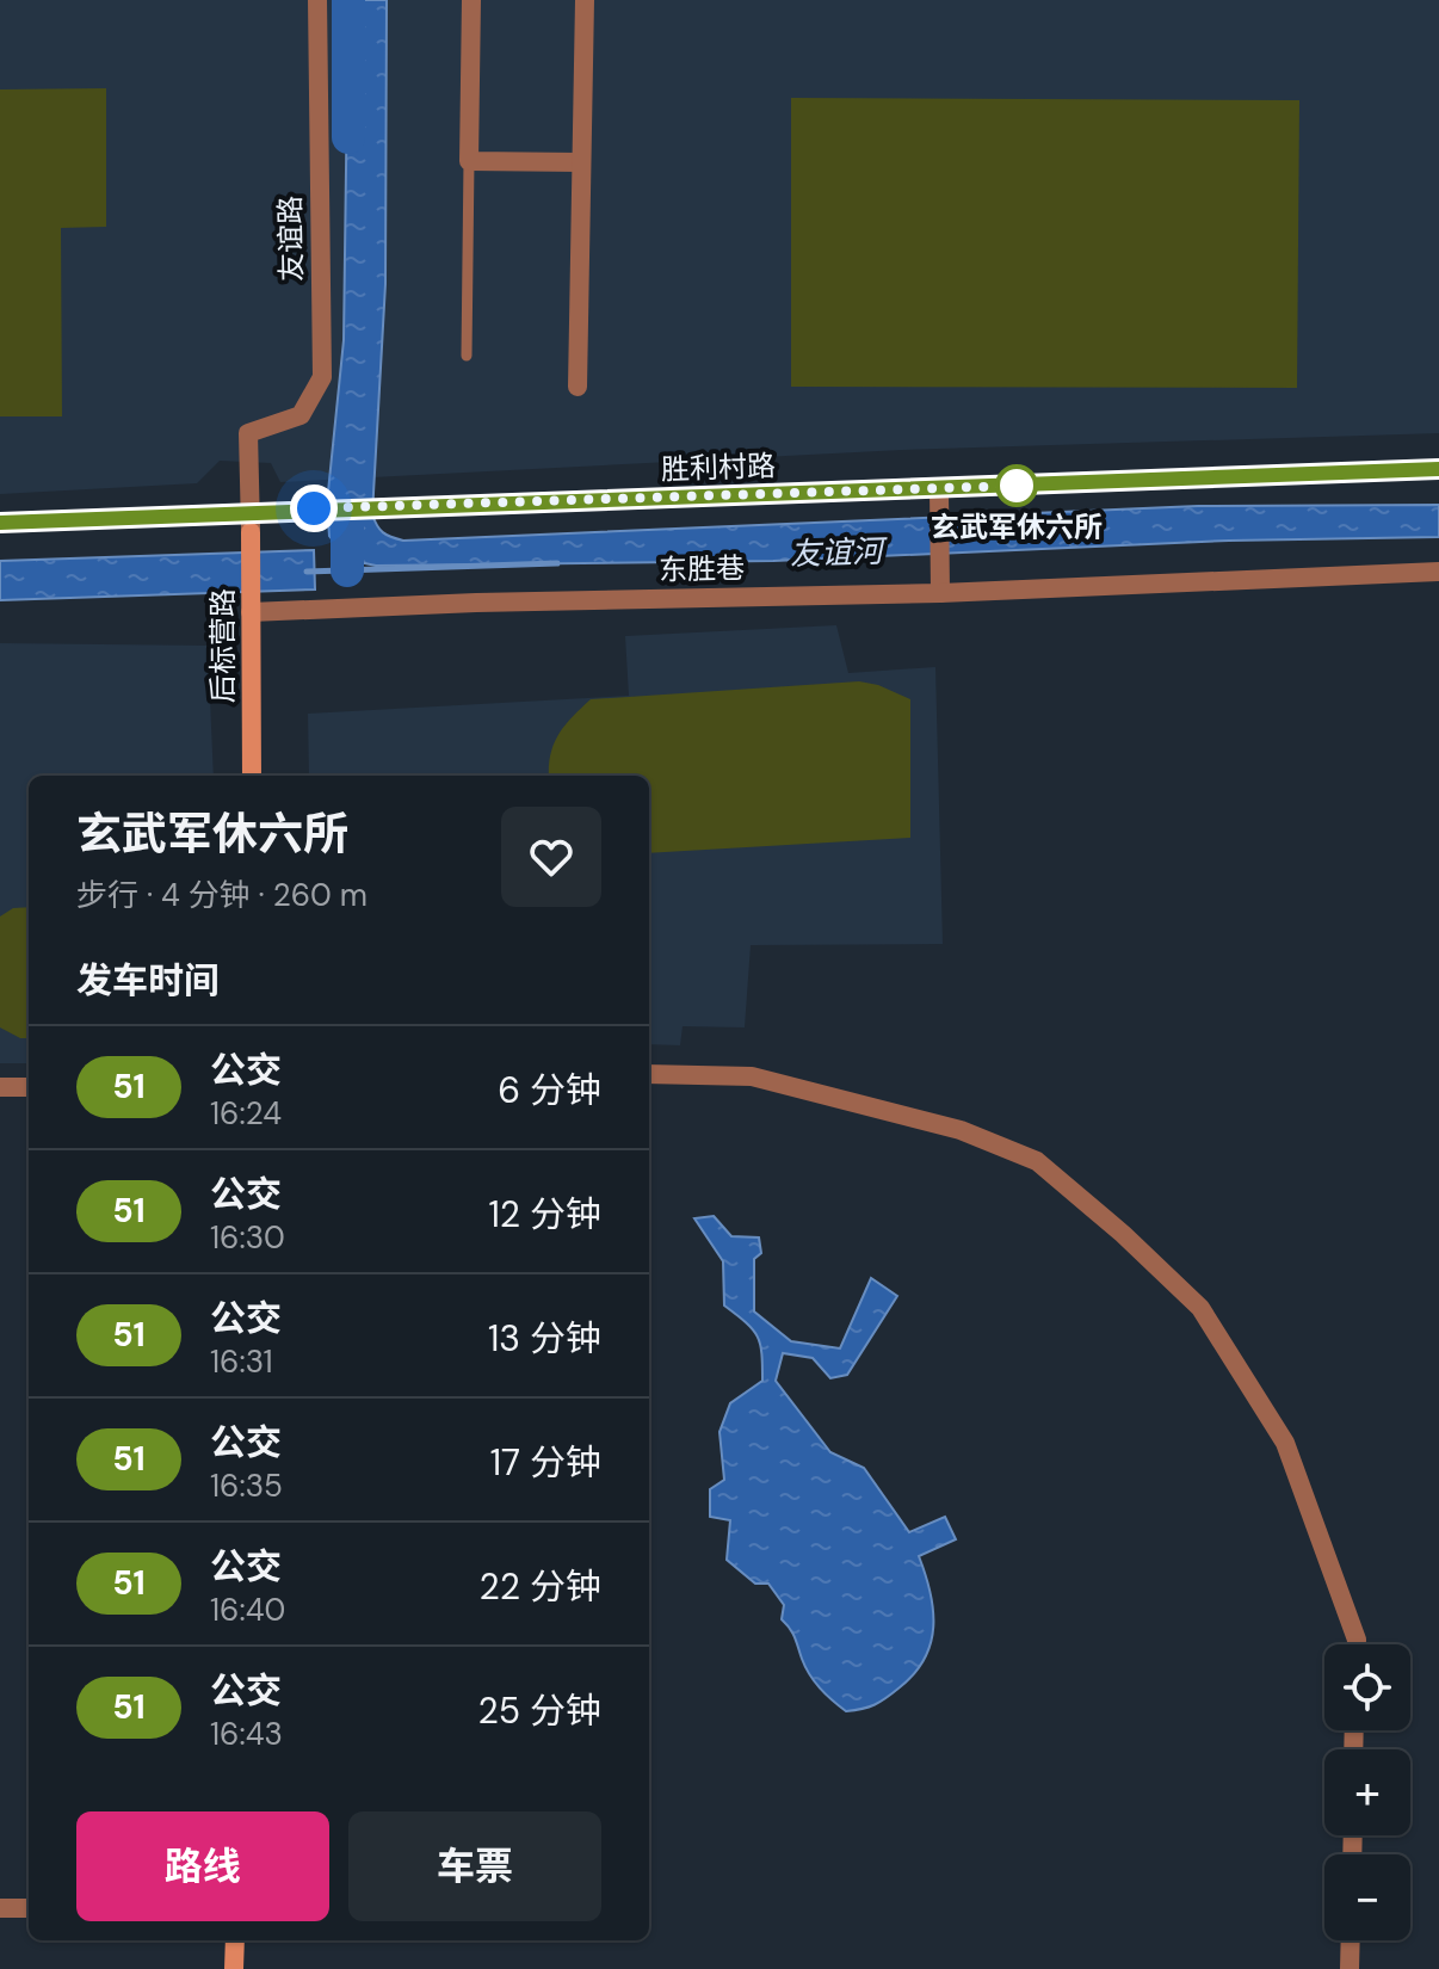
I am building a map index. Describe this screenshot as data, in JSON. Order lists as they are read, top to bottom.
{
  "streets": {
    "street": [
      "友谊路",
      "胜利村路",
      "东胜巷",
      "后标营路"
    ]
  },
  "crossings": [
    ["友谊路", "后标营路"],
    ["胜利村路", "后标营路"],
    ["东胜巷", "后标营路"]
  ],
  "water": ["友谊河"],
  "places": ["玄武军休六所"],
  "lines": ["bus line 51"],
  "page": {
    "heading": [
      ["玄武军休六所", "步行 · 4 分钟 · 260 m"],
      "发车时间"
    ],
    "list": [
      {
        "mark": "51",
        "name": "公交",
        "note": "16:24",
        "value": "6 分钟"
      },
      {
        "mark": "51",
        "name": "公交",
        "note": "16:30",
        "value": "12 分钟"
      },
      {
        "mark": "51",
        "name": "公交",
        "note": "16:31",
        "value": "13 分钟"
      },
      {
        "mark": "51",
        "name": "公交",
        "note": "16:35",
        "value": "17 分钟"
      },
      {
        "mark": "51",
        "name": "公交",
        "note": "16:40",
        "value": "22 分钟"
      },
      {
        "mark": "51",
        "name": "公交",
        "note": "16:43",
        "value": "25 分钟"
      }
    ],
    "map_buttons": ["+", "−"],
    "buttons": ["路线", "车票"]
  }
}
